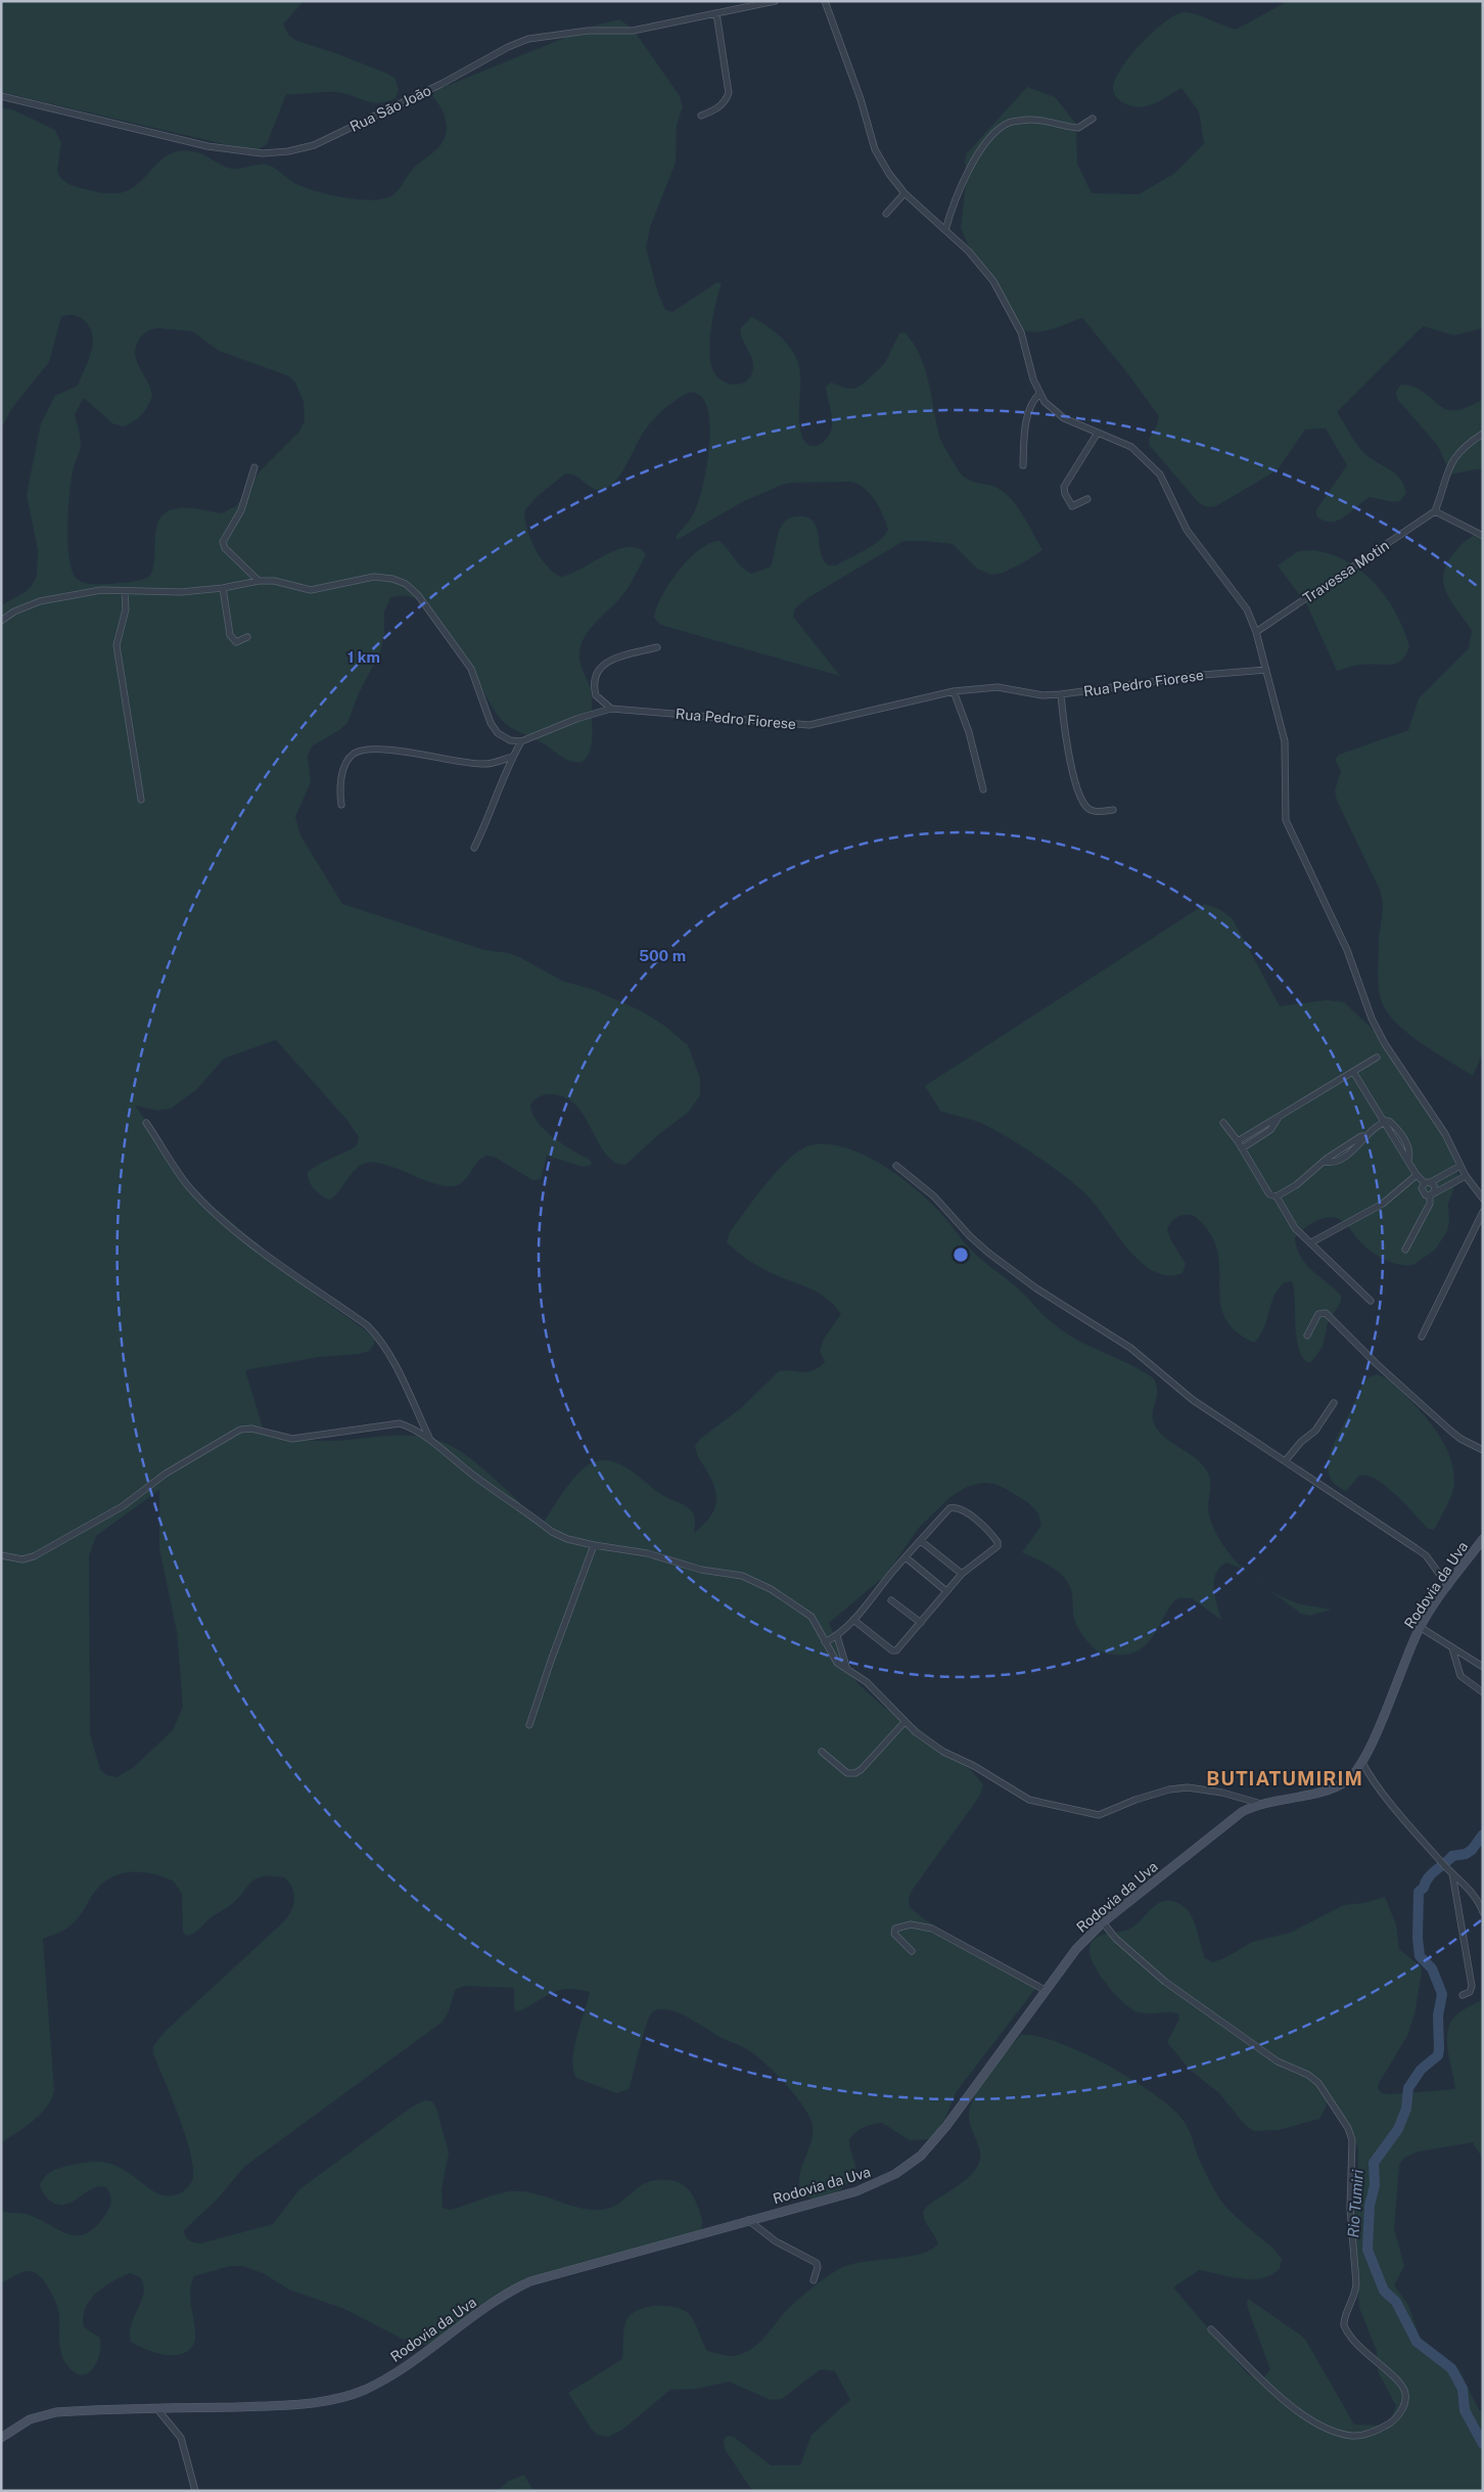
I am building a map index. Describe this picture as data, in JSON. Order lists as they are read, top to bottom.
{
  "streets": {
    "street": [
      "Rua São João",
      "Travessa Motin",
      "Rua Pedro Fiorese",
      "Rodovia da Uva"
    ]
  },
  "districts": ["BUTIATUMIRIM"],
  "water": ["Rio Tumiri"],
  "rings": ["1 km", "500 m"]
}
